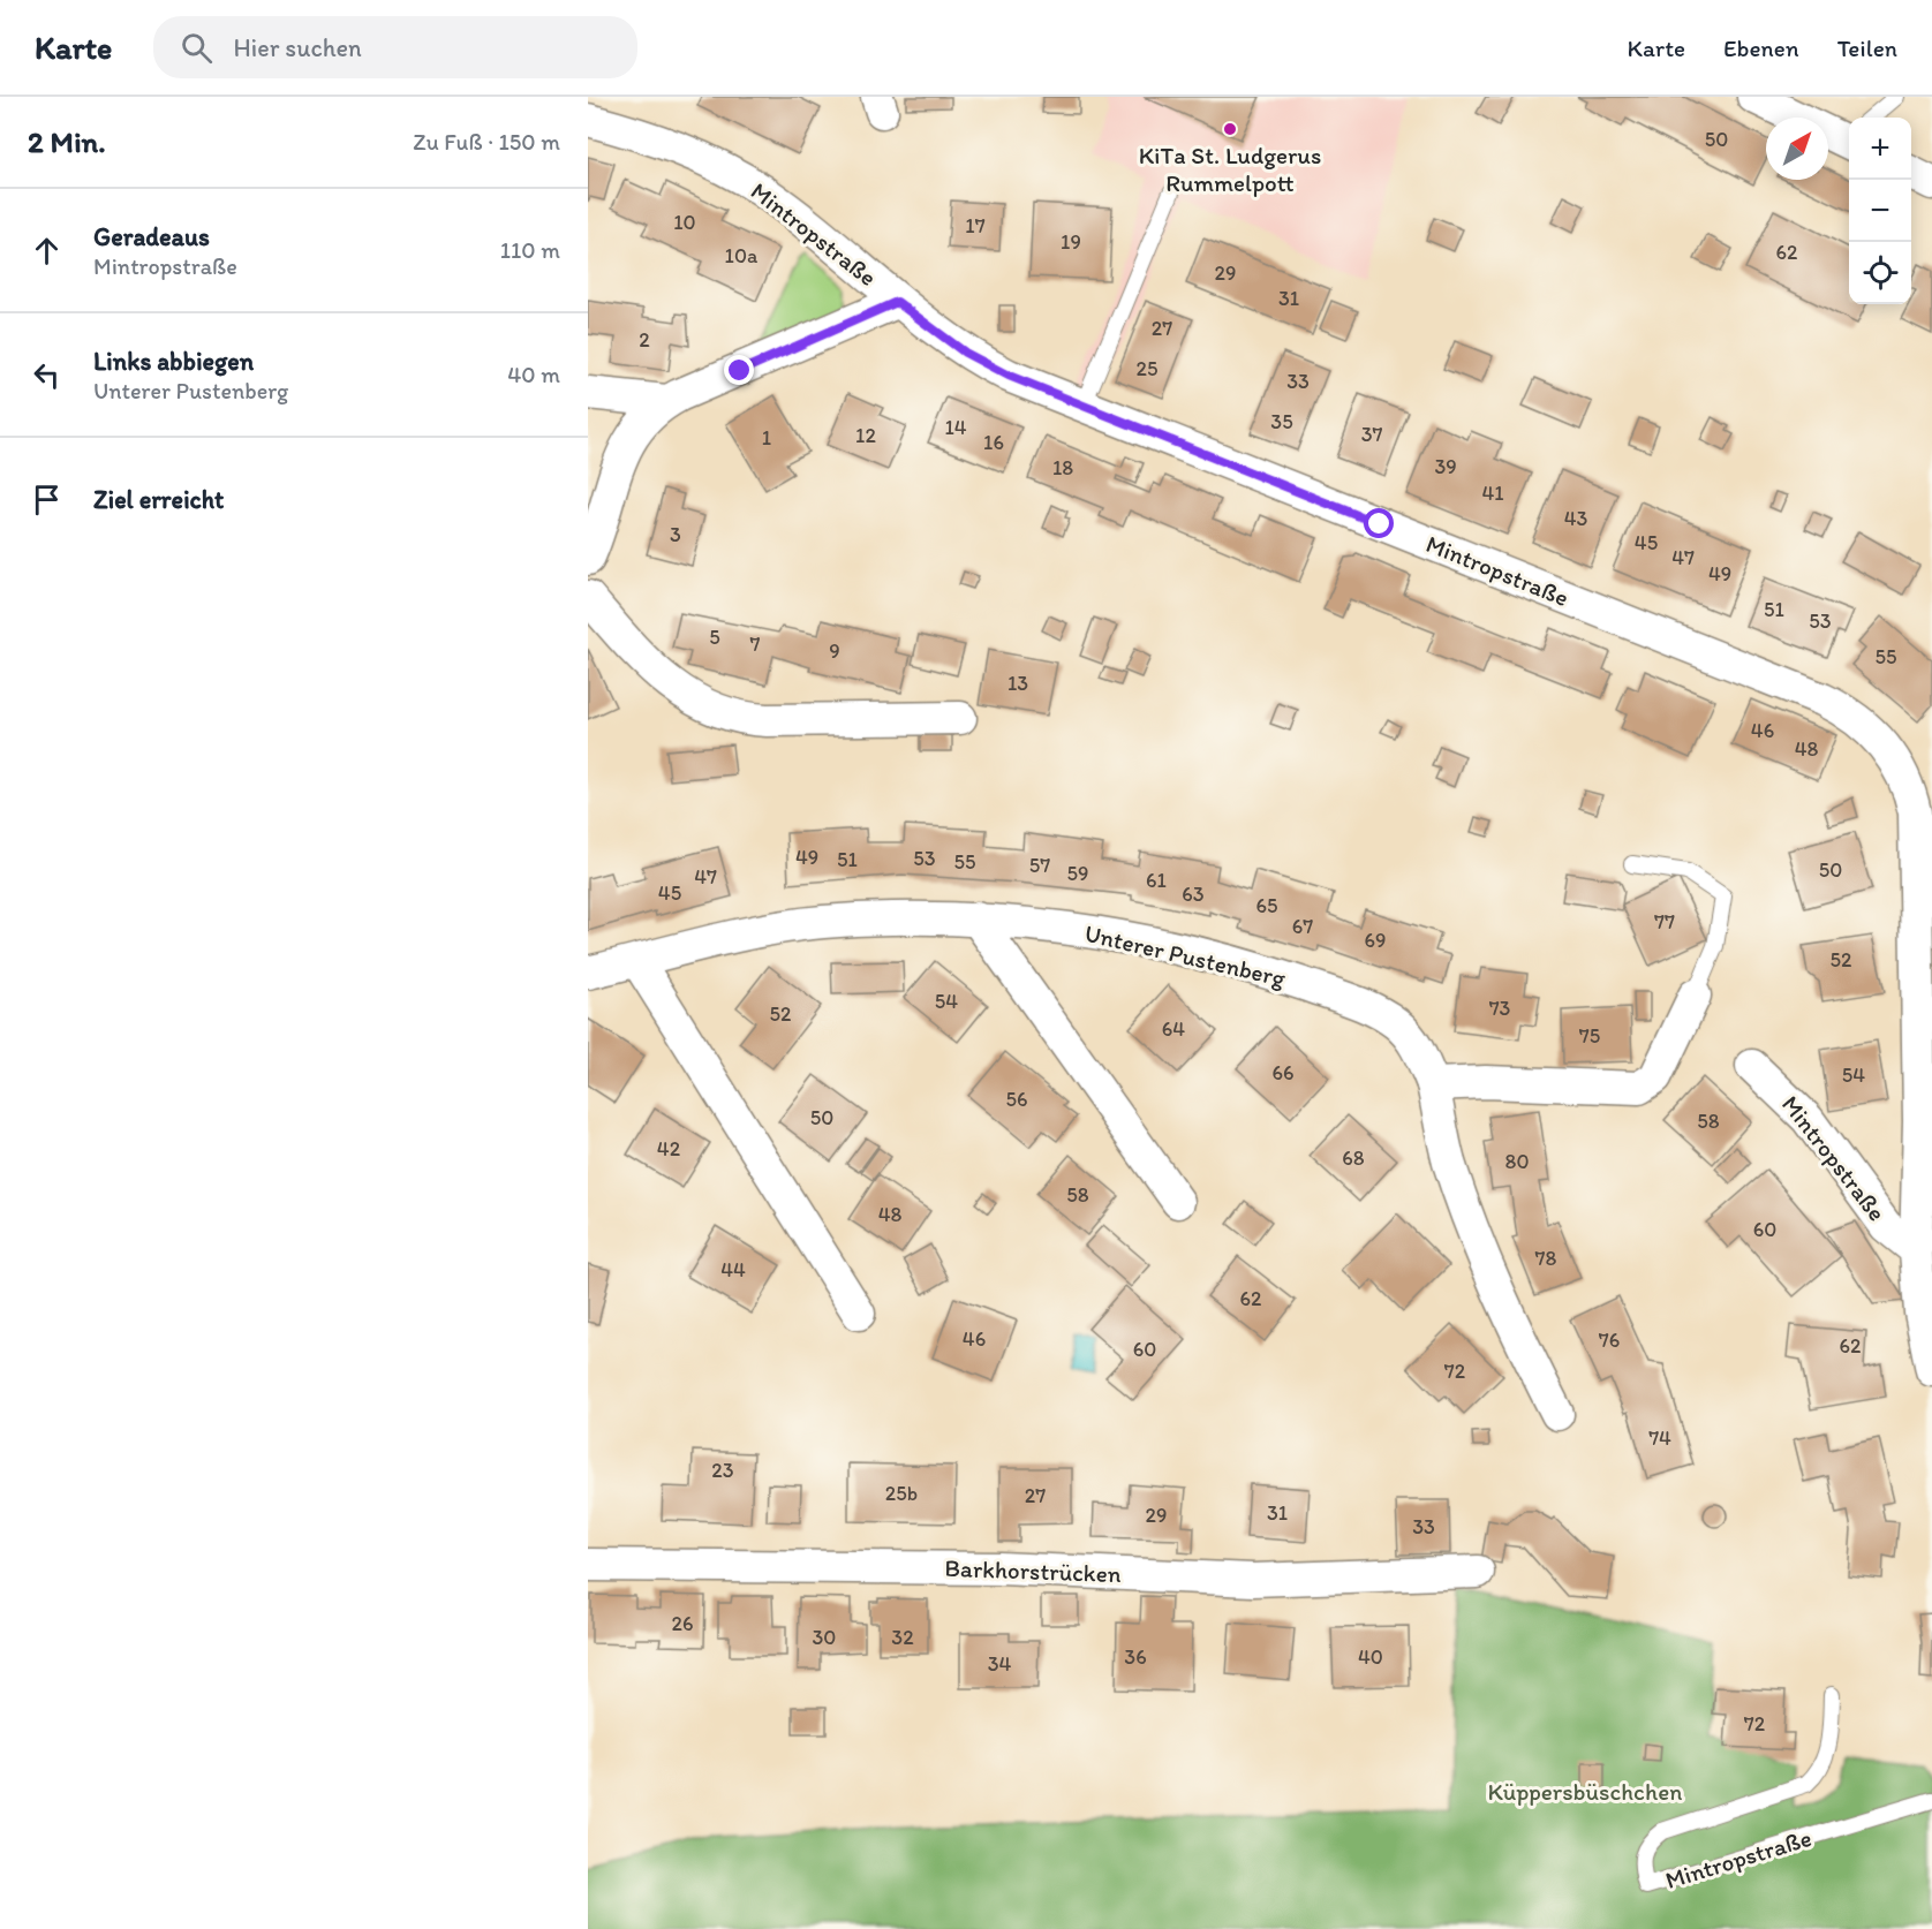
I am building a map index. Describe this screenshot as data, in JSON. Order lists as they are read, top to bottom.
{
  "streets": {
    "street": ["Mintropstraße", "Unterer Pustenberg", "Barkhorstrücken"]
  },
  "parks": ["Küppersbüschchen"],
  "places": ["KiTa St. Ludgerus Rummelpott"],
  "house_numbers": [
    "50",
    "10",
    "17",
    "19",
    "62",
    "10a",
    "29",
    "31",
    "27",
    "2",
    "25",
    "33",
    "35",
    "14",
    "37",
    "12",
    "1",
    "16",
    "39",
    "18",
    "41",
    "43",
    "3",
    "45",
    "47",
    "49",
    "51",
    "53",
    "5",
    "7",
    "9",
    "55",
    "13",
    "46",
    "48",
    "49",
    "53",
    "51",
    "55",
    "57",
    "50",
    "59",
    "47",
    "61",
    "45",
    "63",
    "65",
    "77",
    "67",
    "69",
    "52",
    "54",
    "73",
    "52",
    "64",
    "75",
    "66",
    "54",
    "56",
    "50",
    "58",
    "42",
    "68",
    "80",
    "58",
    "48",
    "60",
    "78",
    "44",
    "62",
    "46",
    "76",
    "62",
    "60",
    "72",
    "74",
    "23",
    "25b",
    "27",
    "31",
    "29",
    "33",
    "26",
    "30",
    "32",
    "36",
    "40",
    "34",
    "72"
  ],
  "north": "top right",
  "page": {
    "header": "Karte",
    "search": "Hier suchen",
    "nav": ["Karte", "Ebenen", "Teilen"],
    "heading": ["2 Min.", "Zu Fuß · 150 m"],
    "map_buttons": ["+", "−"],
    "list": [
      ["Geradeaus", "Mintropstraße", "110 m"],
      ["Links abbiegen", "Unterer Pustenberg", "40 m"],
      "Ziel erreicht"
    ]
  }
}
